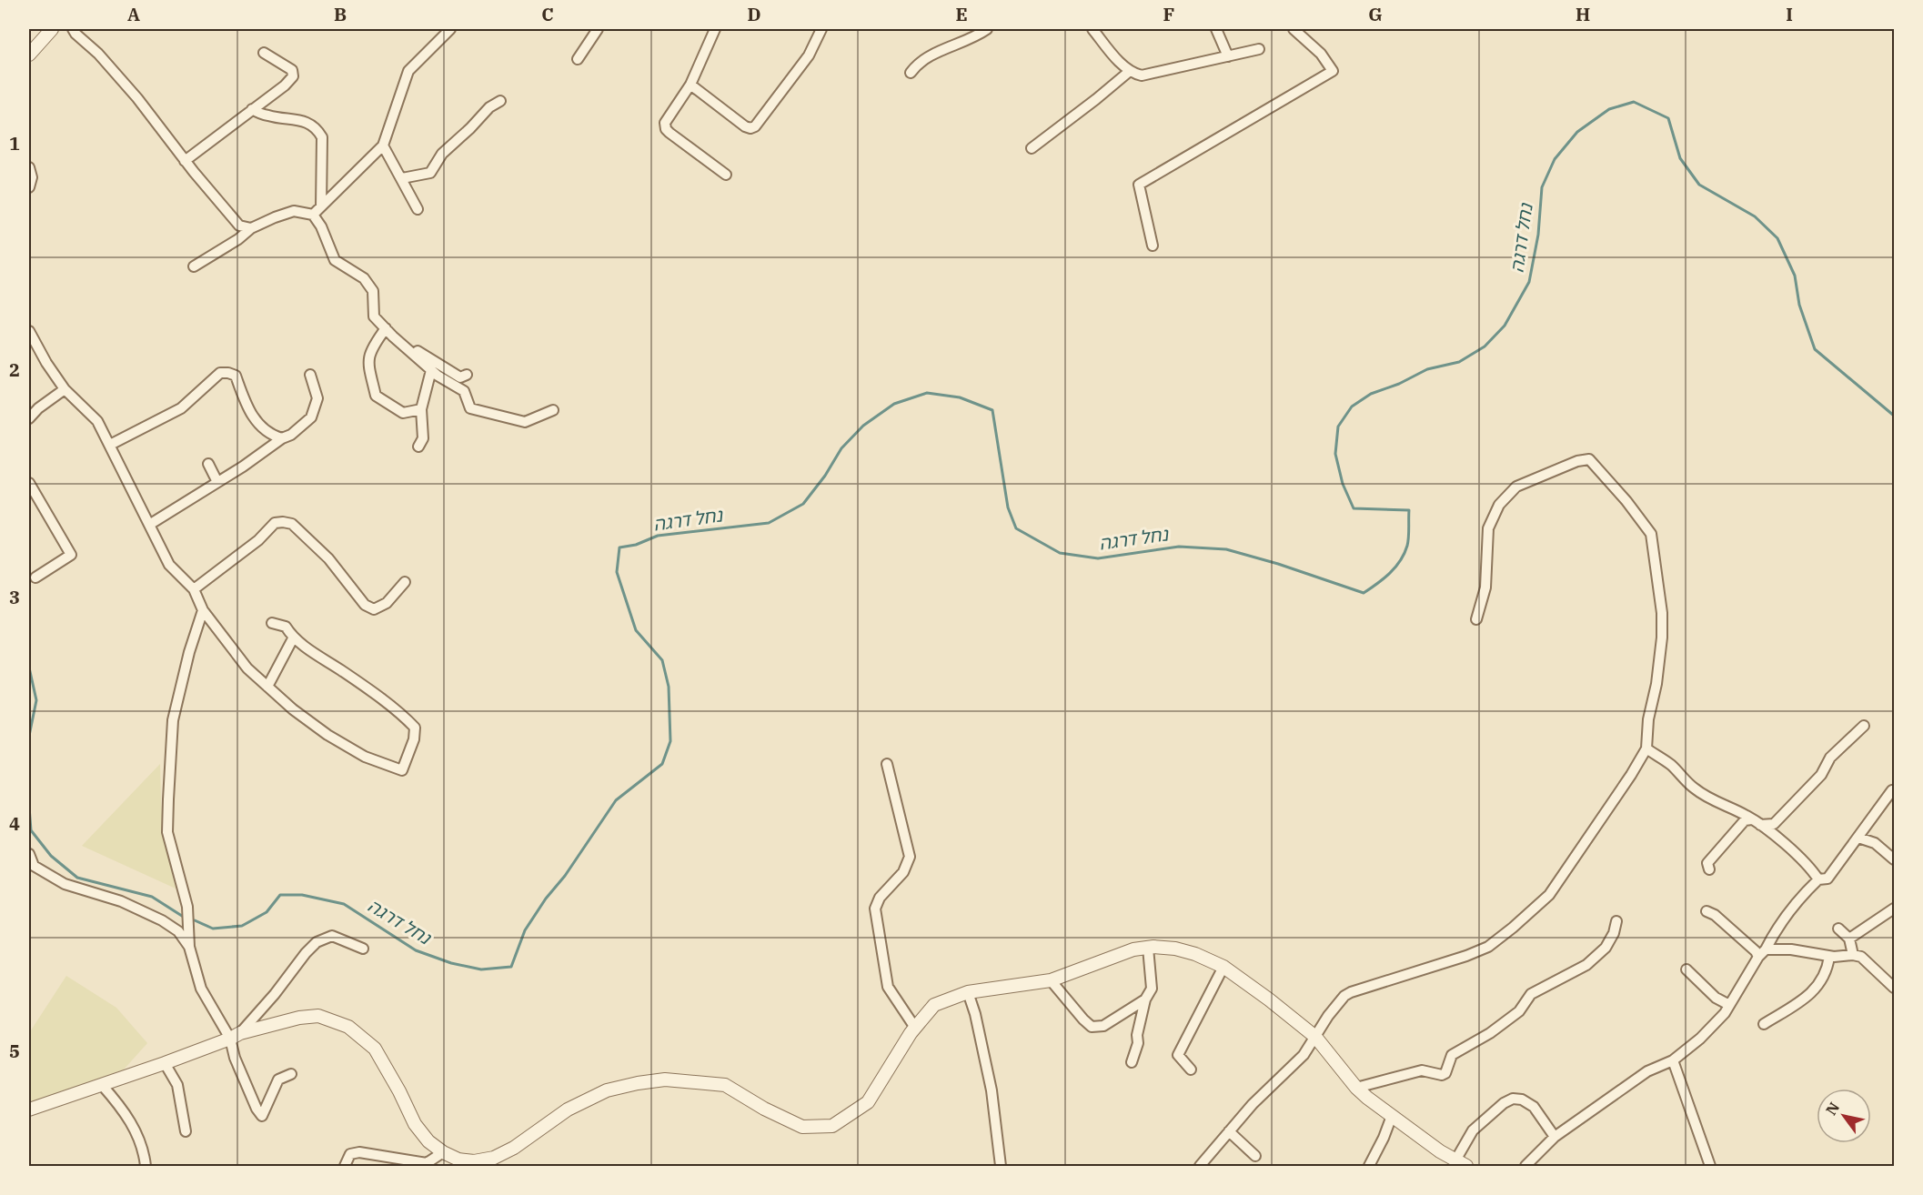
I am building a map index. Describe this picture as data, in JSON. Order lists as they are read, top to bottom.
{
  "water": ["נחל דרגה"],
  "north": "top left",
  "grid": {
    "columns": [
      "A",
      "B",
      "C",
      "D",
      "E",
      "F",
      "G",
      "H",
      "I"
    ],
    "rows": [
      "1",
      "2",
      "3",
      "4",
      "5"
    ]
  }
}
